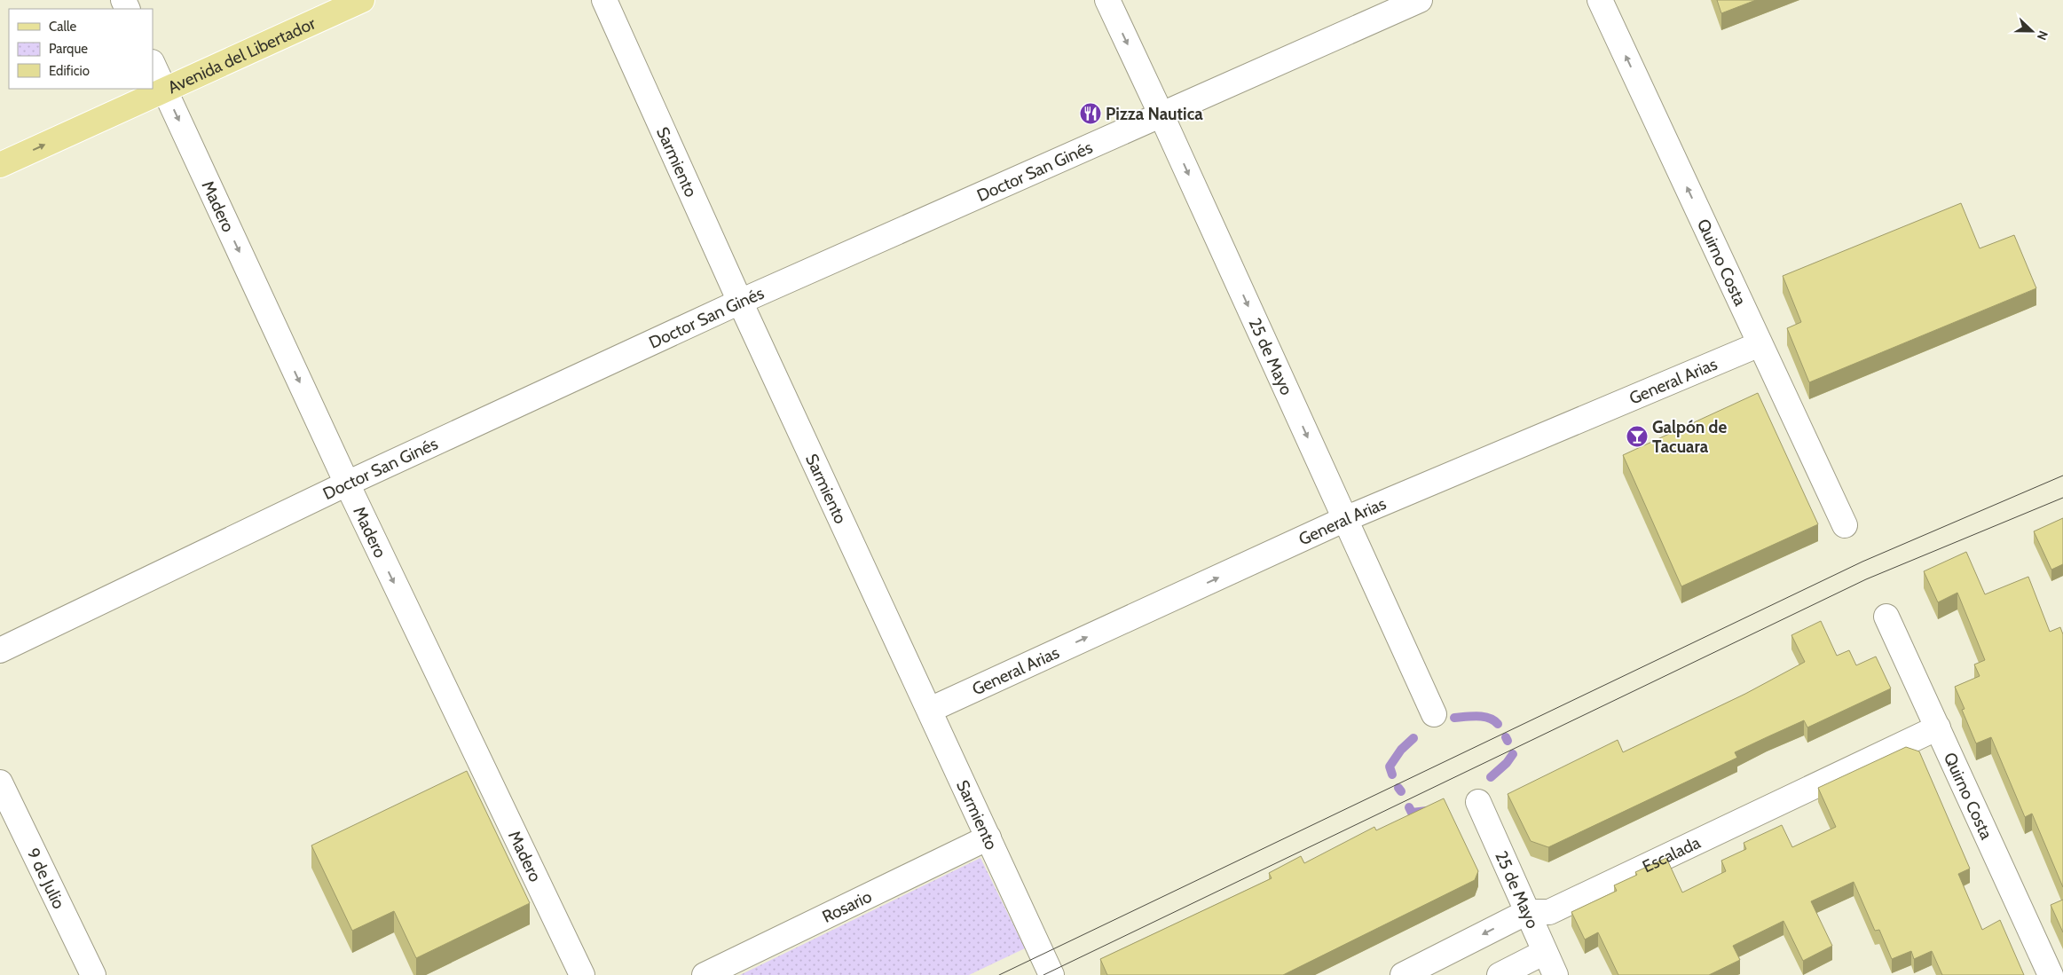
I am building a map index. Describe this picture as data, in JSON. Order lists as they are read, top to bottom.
{
  "streets": {
    "main road": ["Avenida del Libertador"],
    "street": [
      "Sarmiento",
      "Doctor San Ginés",
      "Madero",
      "Quirno Costa",
      "25 de Mayo",
      "General Arias",
      "Escalada",
      "9 de Julio",
      "Rosario"
    ]
  },
  "crossings": [
    ["Avenida del Libertador", "Madero"],
    ["Sarmiento", "Doctor San Ginés"],
    ["Sarmiento", "General Arias"],
    ["Sarmiento", "Rosario"],
    ["Doctor San Ginés", "Madero"],
    ["Doctor San Ginés", "25 de Mayo"],
    ["Quirno Costa", "General Arias"],
    ["Quirno Costa", "Escalada"],
    ["25 de Mayo", "General Arias"],
    ["25 de Mayo", "Escalada"]
  ],
  "one_way": [
    "Avenida del Libertador",
    "Madero",
    "Quirno Costa",
    "25 de Mayo",
    "General Arias"
  ],
  "places": {
    "restaurant": ["Pizza Nautica"],
    "bar": ["Galpón de Tacuara"]
  },
  "legend": ["Calle", "Parque", "Edificio"],
  "north": "right"
}
